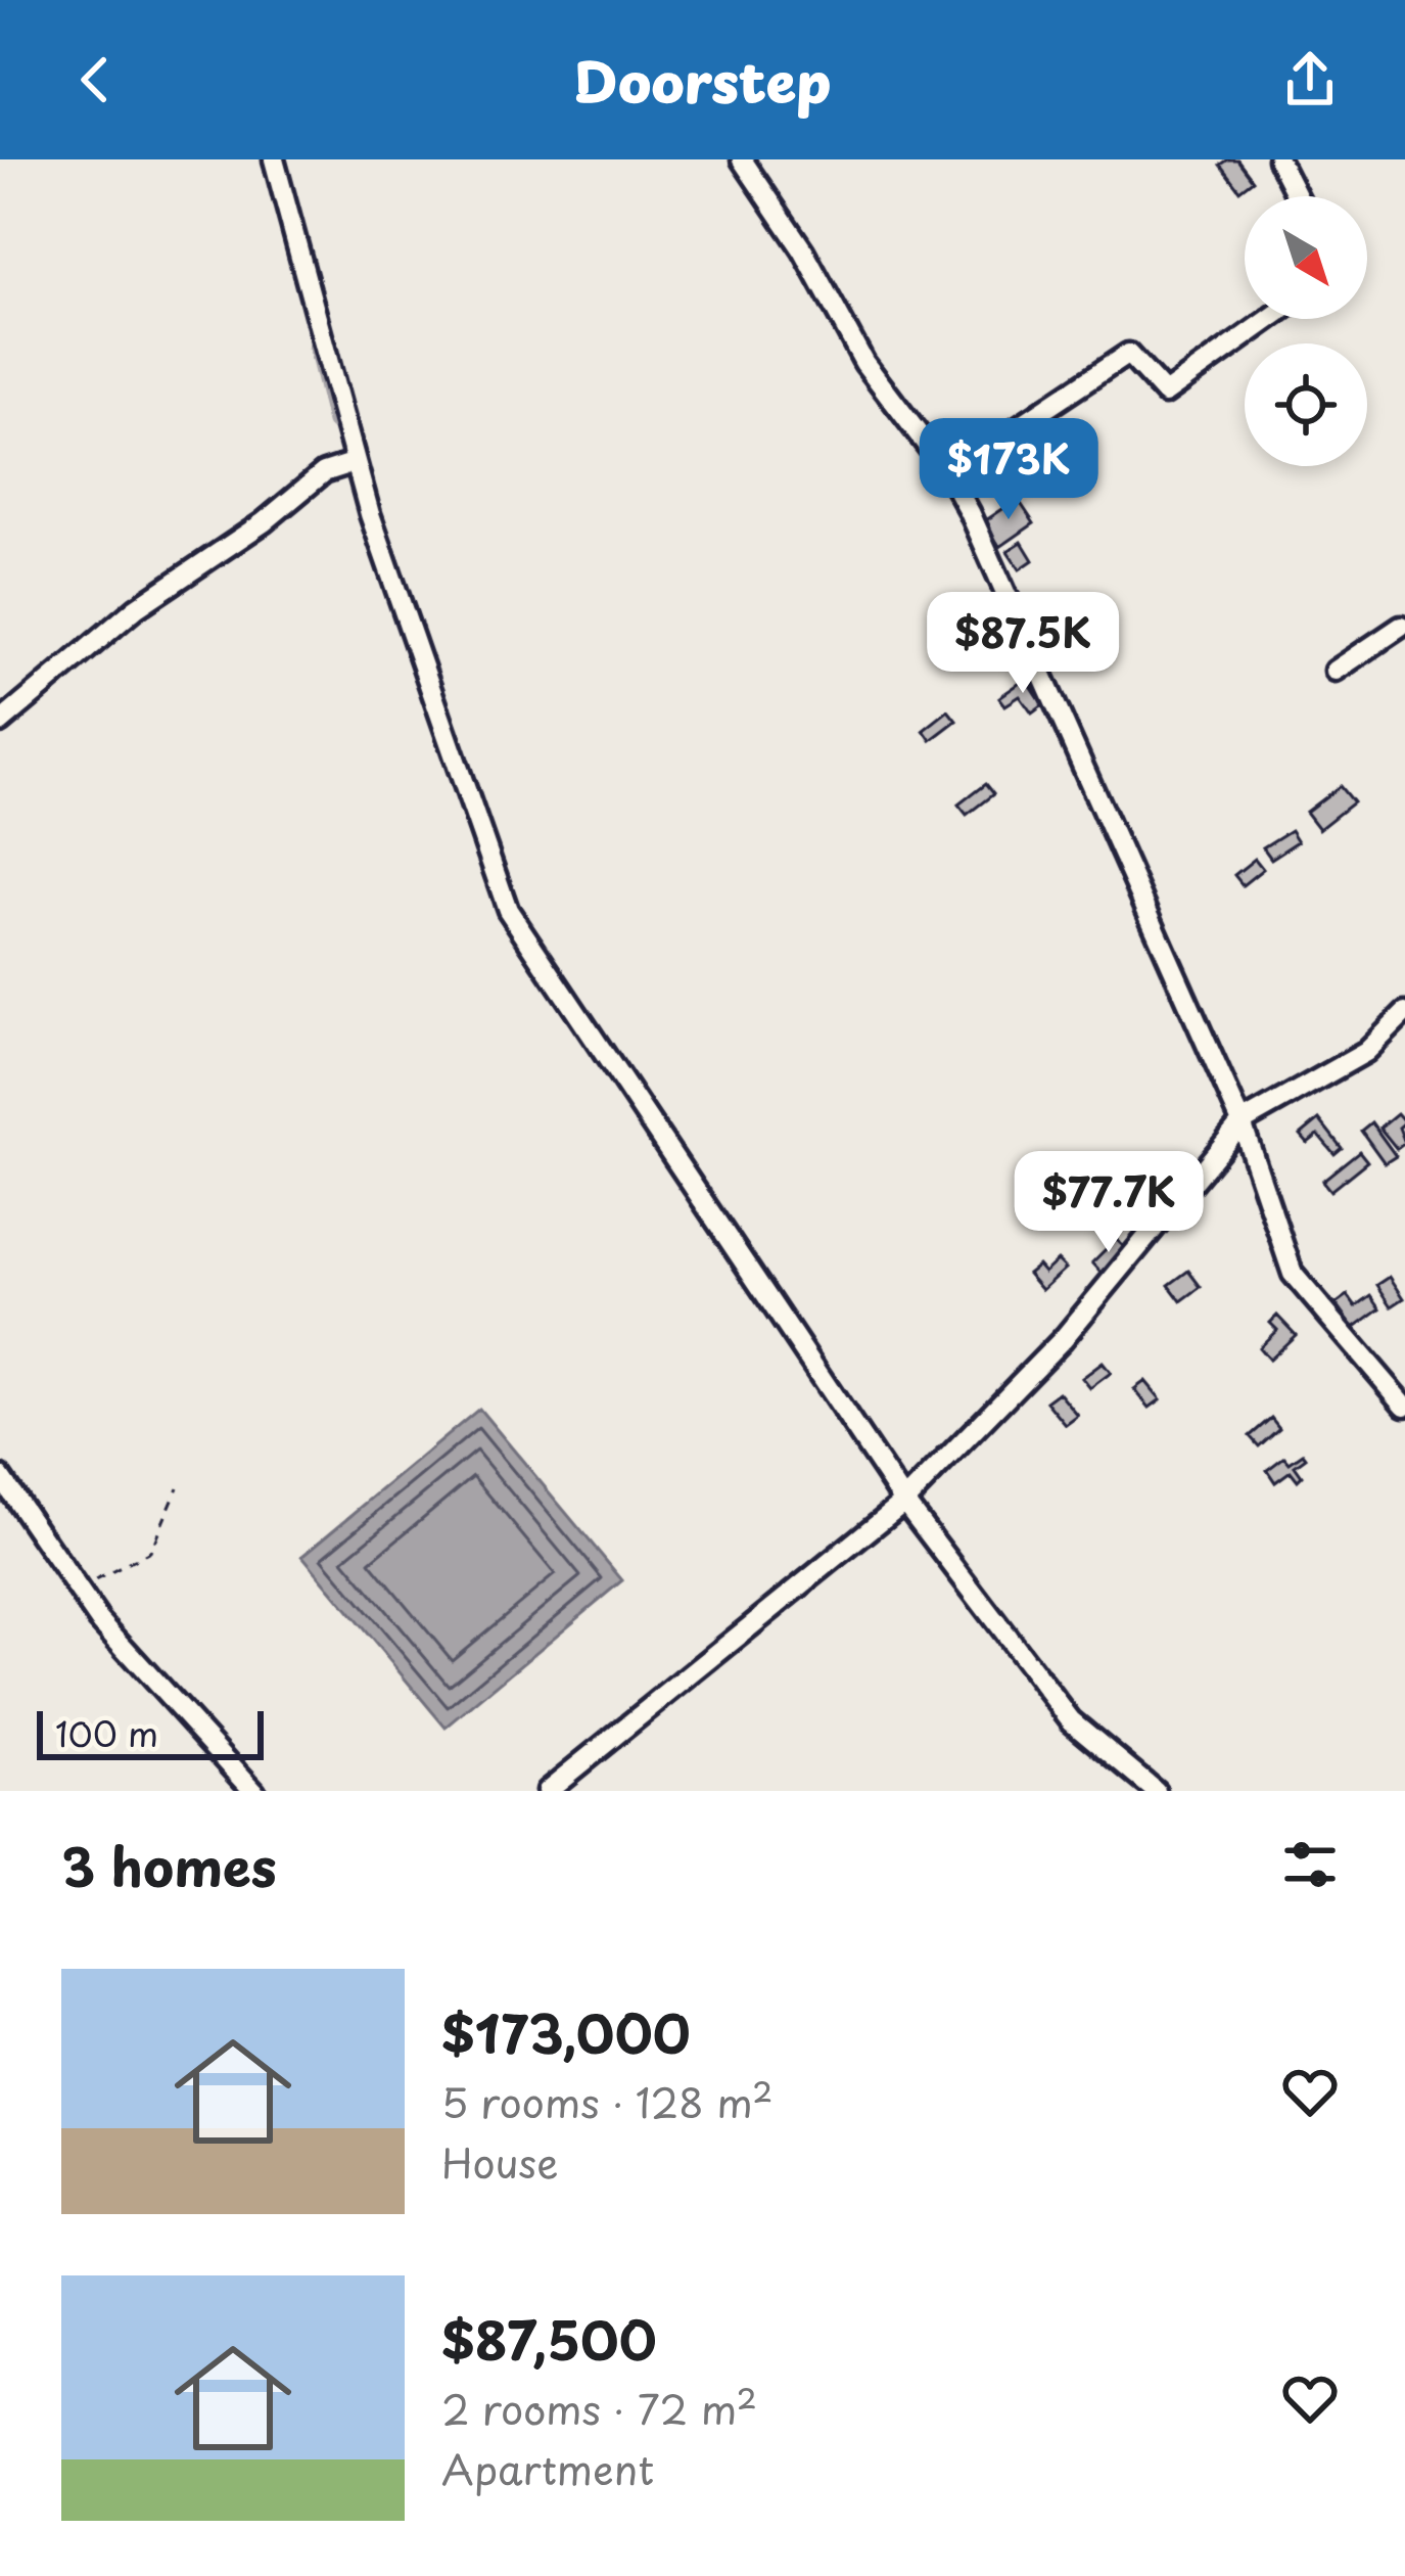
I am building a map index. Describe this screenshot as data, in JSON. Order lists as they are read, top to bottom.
{
  "scale_bar": "100 m",
  "north": "bottom right",
  "page": {
    "header": "Doorstep",
    "price": ["$173K", "$87.5K", "$77.7K"],
    "scale": "100 m",
    "heading": "3 homes",
    "list": [
      {
        "name": "$173,000",
        "note": "5 rooms · 128 m² · House"
      },
      {
        "name": "$87,500",
        "note": "2 rooms · 72 m² · Apartment"
      }
    ]
  }
}
